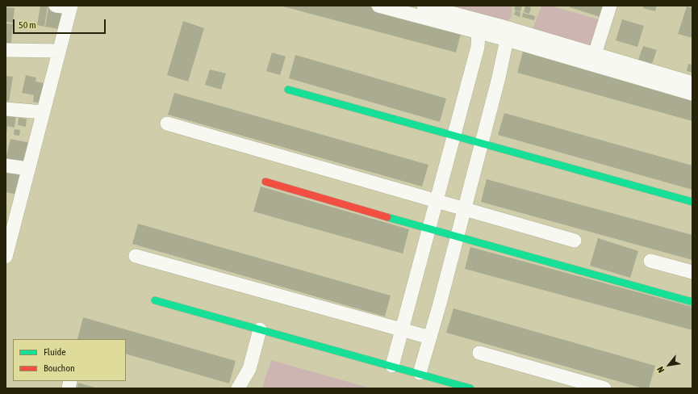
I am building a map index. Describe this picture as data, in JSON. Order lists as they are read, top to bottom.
{
  "legend": ["Fluide", "Bouchon"],
  "scale_bar": "50 m",
  "north": "bottom left"
}
